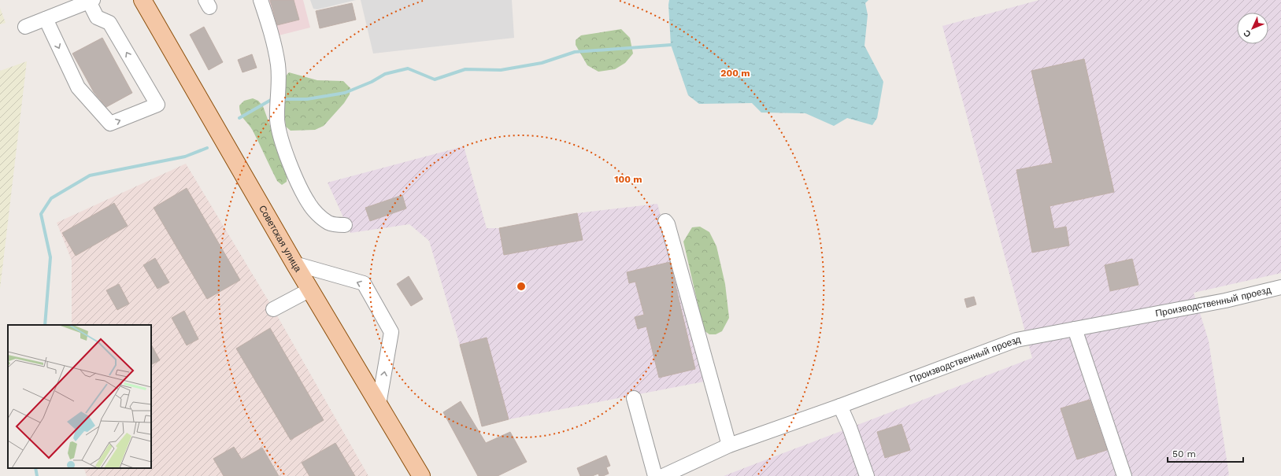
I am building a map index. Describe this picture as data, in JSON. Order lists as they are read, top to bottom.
{
  "streets": {
    "main road": ["Советская улица"],
    "street": ["Производственный проезд"]
  },
  "scale_bar": "50 m",
  "north": "bottom left",
  "rings": ["200 m", "100 m"]
}
